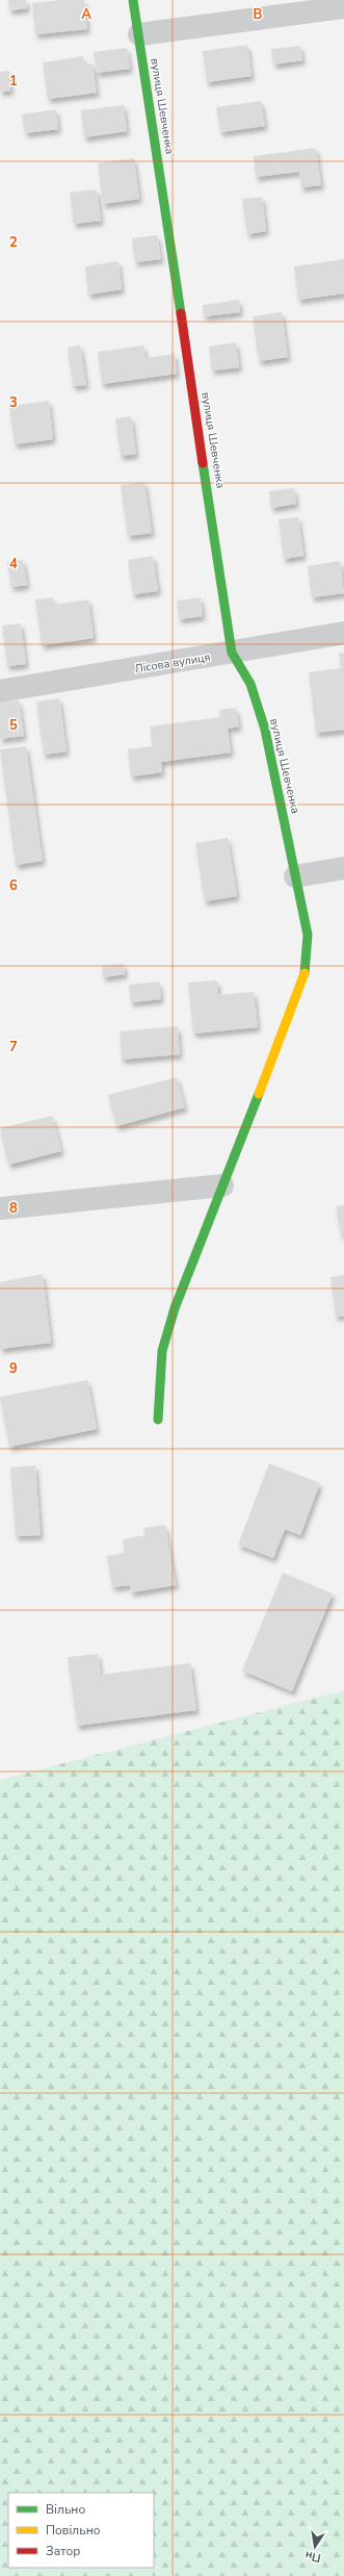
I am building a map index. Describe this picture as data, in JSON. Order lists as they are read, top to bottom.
{
  "streets": {
    "street": ["вулиця Шевченка", "Лісова вулиця"]
  },
  "crossings": [
    ["вулиця Шевченка", "Лісова вулиця"]
  ],
  "legend": ["Вільно", "Повільно", "Затор"],
  "north": "bottom",
  "grid": {
    "columns": ["A", "B"],
    "rows": [
      "1",
      "2",
      "3",
      "4",
      "5",
      "6",
      "7",
      "8",
      "9"
    ]
  }
}
